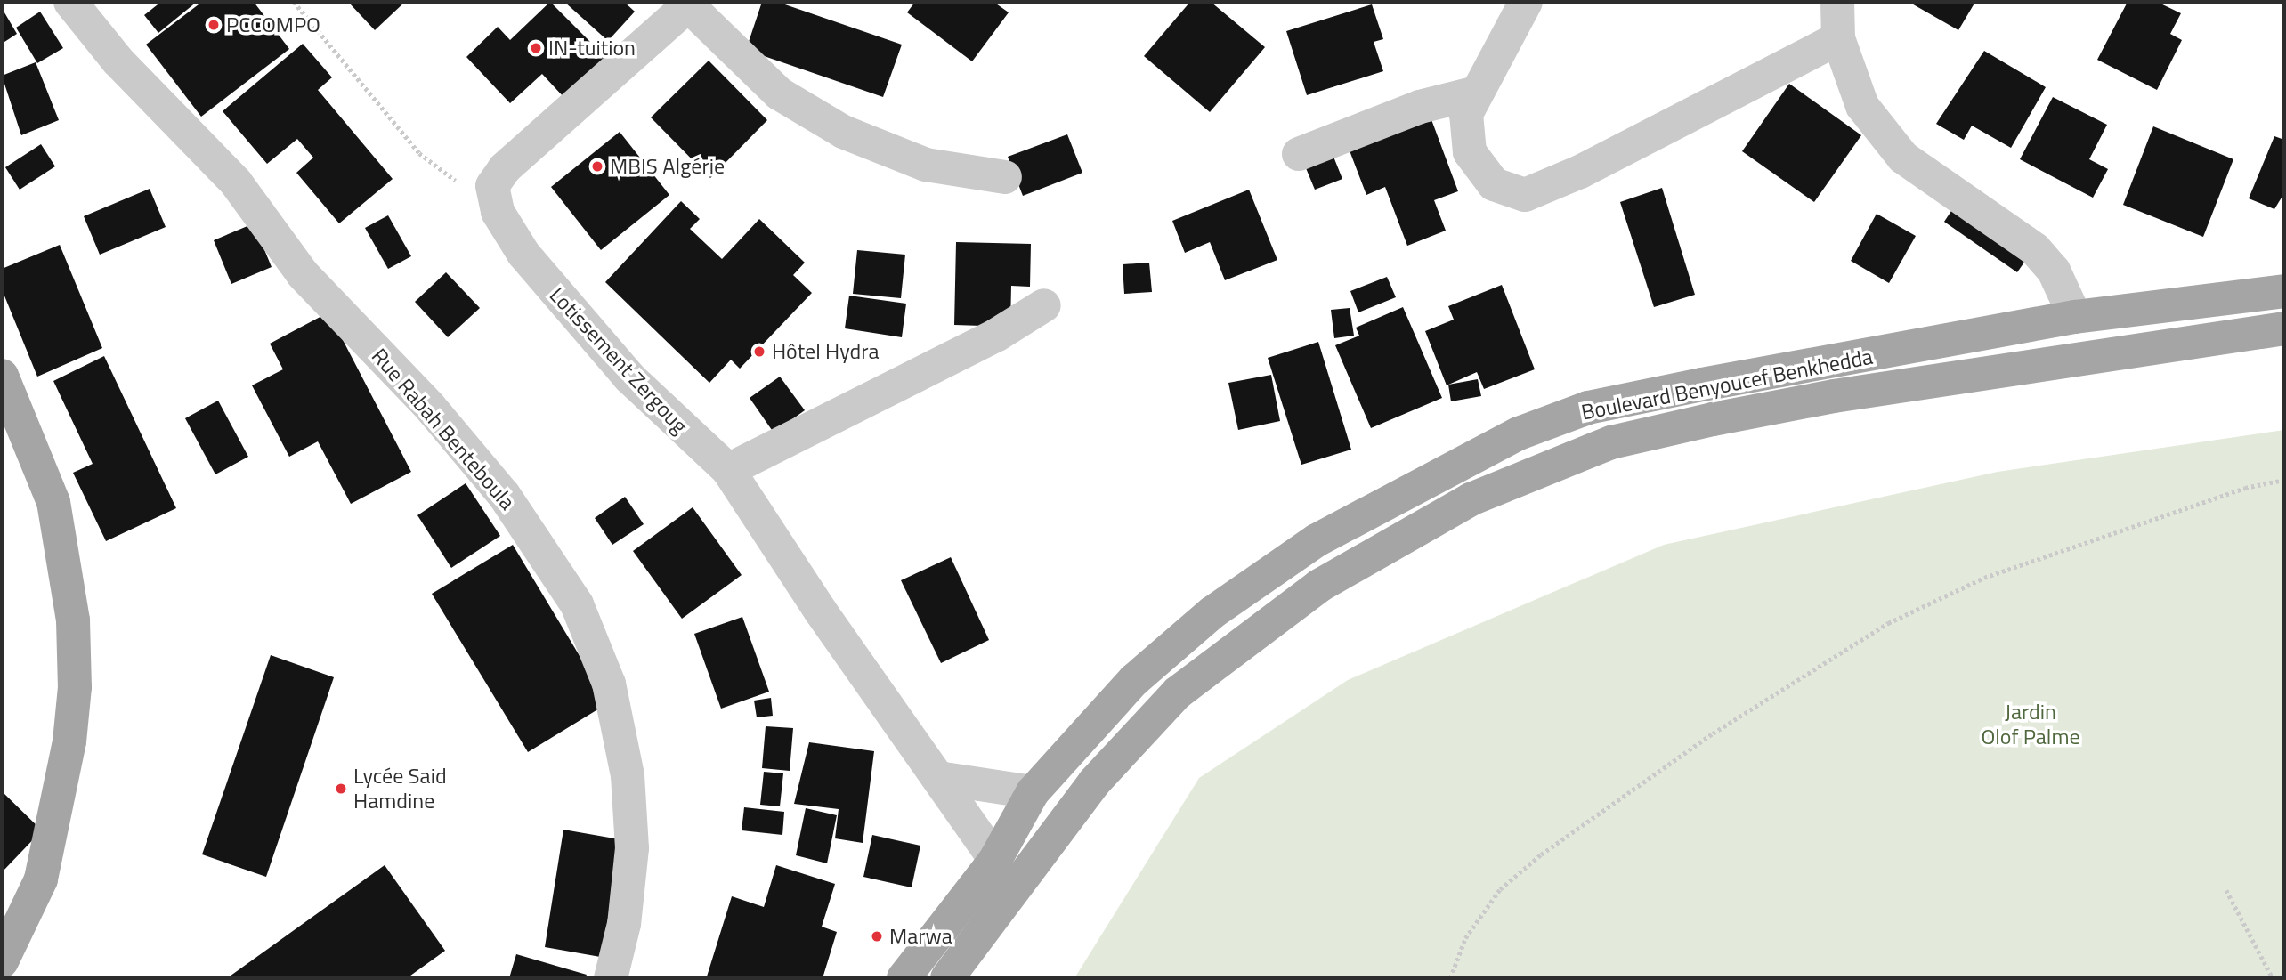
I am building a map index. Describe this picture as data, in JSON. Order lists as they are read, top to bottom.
{
  "streets": {
    "main road": ["Boulevard Benyoucef Benkhedda"],
    "street": ["Lotissement Zergoug", "Rue Rabah Benteboula"]
  },
  "crossings": [
    ["Lotissement Zergoug", "Boulevard Benyoucef Benkhedda"]
  ],
  "parks": ["Jardin Olof Palme"],
  "places": [
    "PCCOMPO",
    "IN-tuition",
    "MBIS Algérie",
    "Hôtel Hydra",
    "Lycée Said Hamdine",
    "Marwa"
  ]
}
